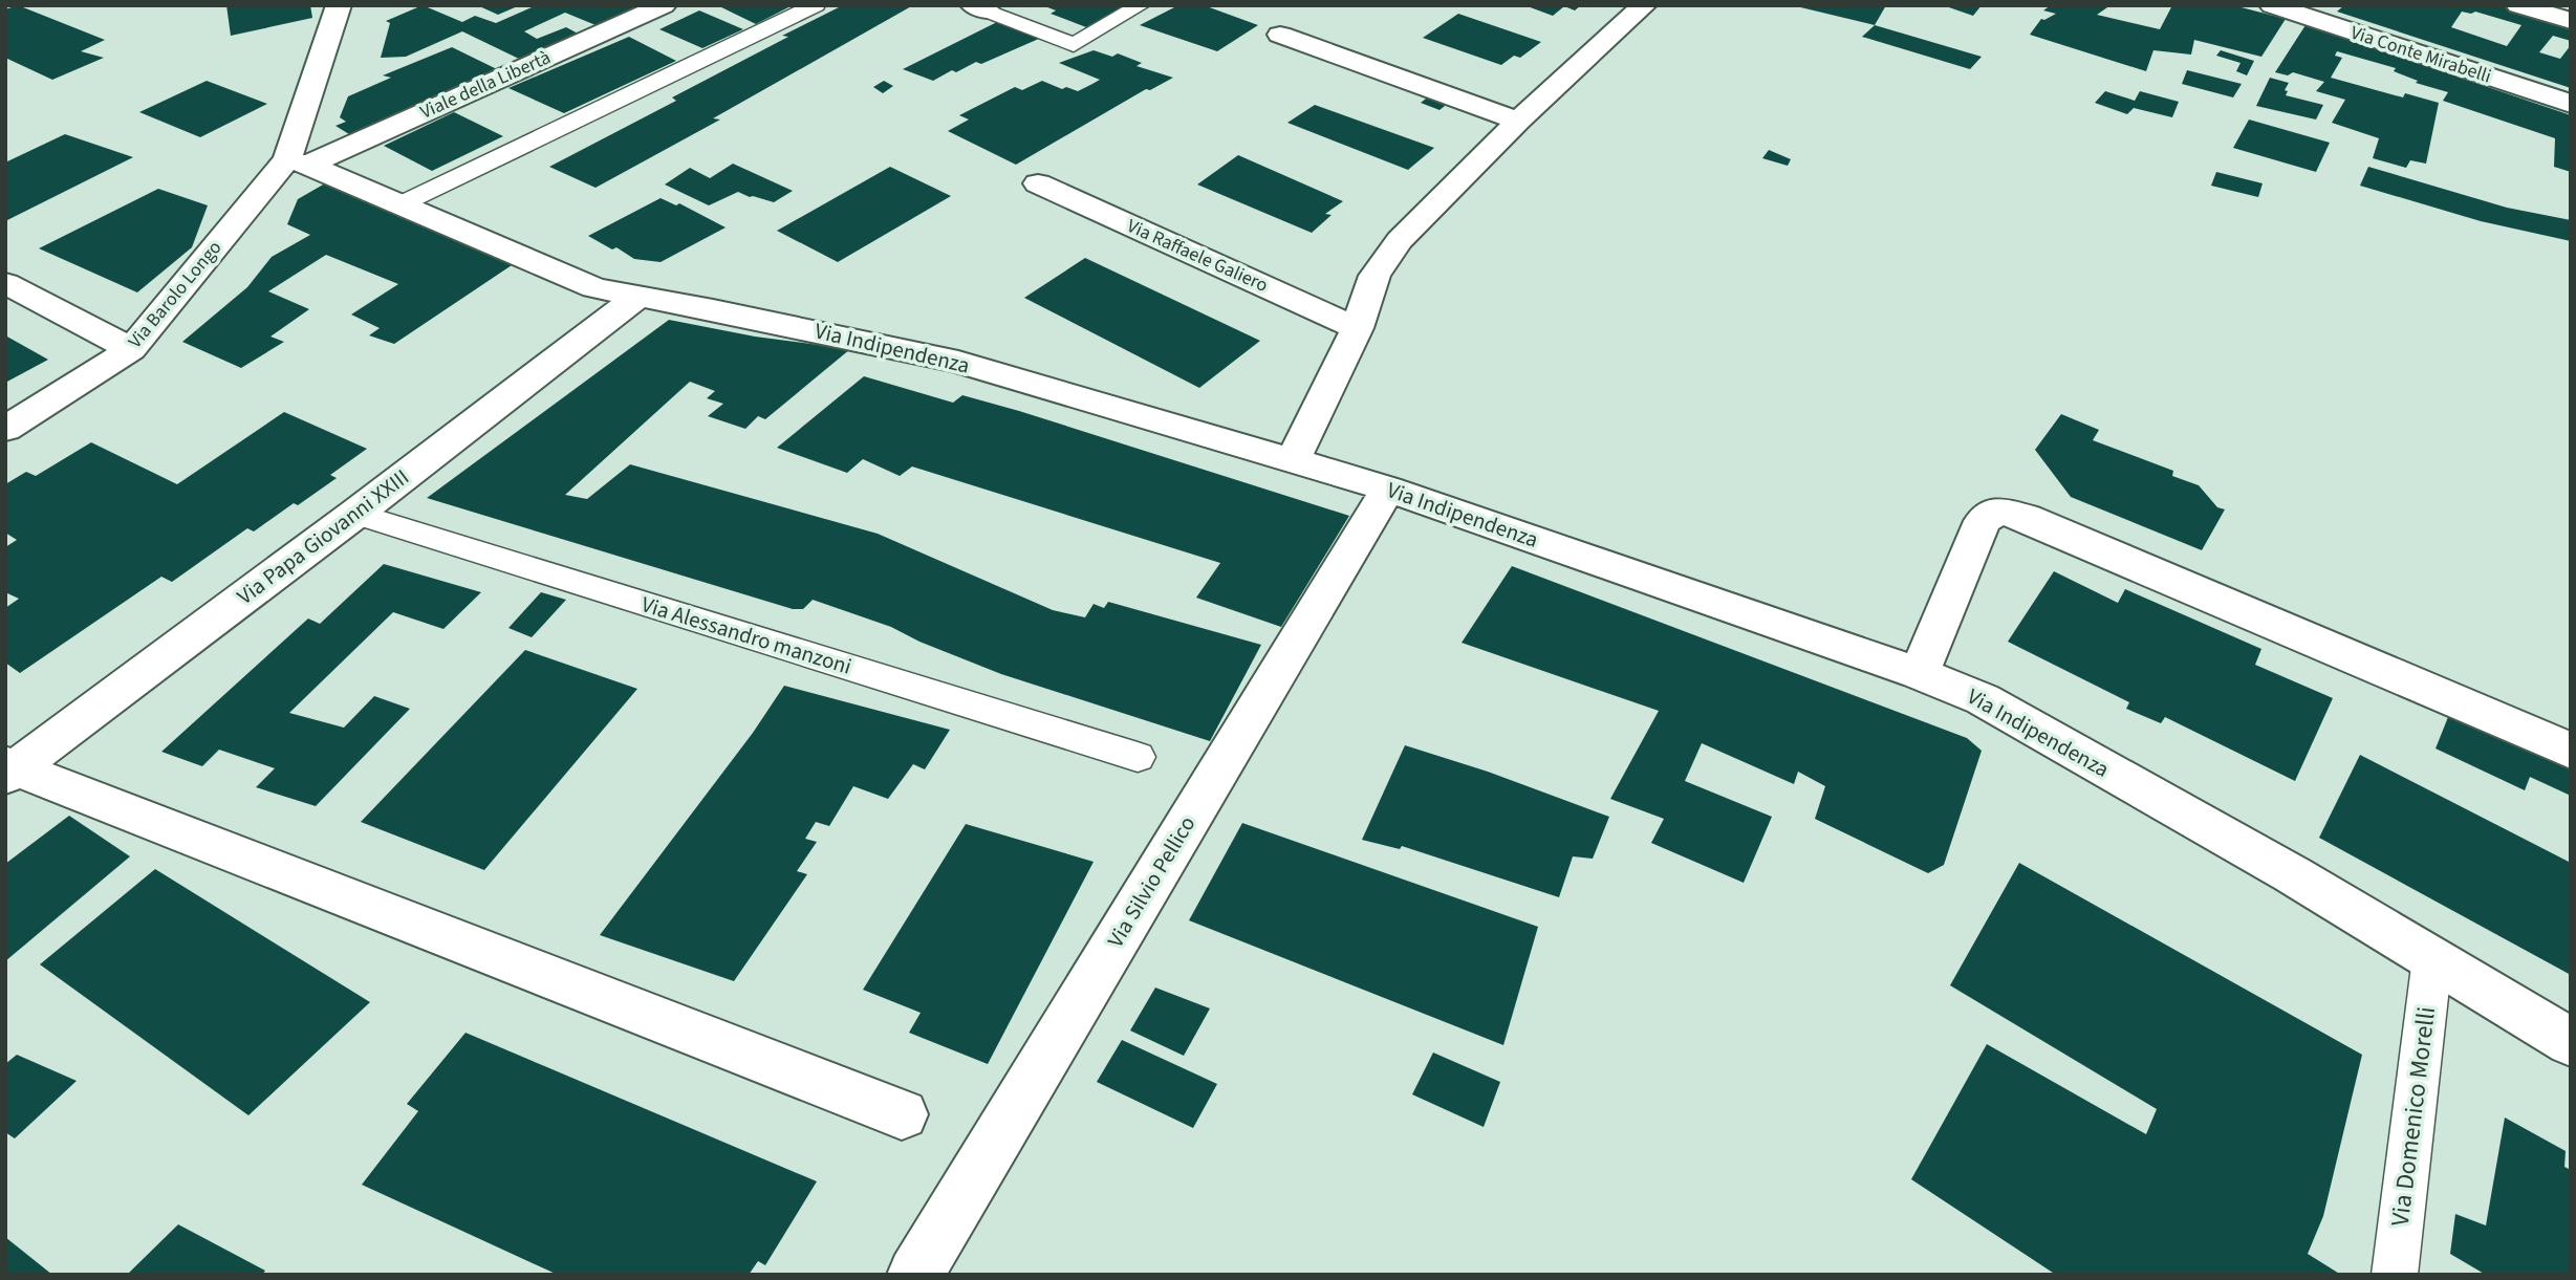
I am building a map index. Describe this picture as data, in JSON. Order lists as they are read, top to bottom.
{
  "streets": {
    "street": [
      "Via Conte Mirabelli",
      "Viale della Libertà",
      "Via Raffaele Galiero",
      "Via Barolo Longo",
      "Via Indipendenza",
      "Via Papa Giovanni XXIII",
      "Via Silvio Pellico"
    ],
    "lane": ["Via Alessandro manzoni", "Via Domenico Morelli"]
  },
  "crossings": [
    ["Viale della Libertà", "Via Barolo Longo"],
    ["Viale della Libertà", "Via Indipendenza"],
    ["Via Barolo Longo", "Via Indipendenza"],
    ["Via Indipendenza", "Via Papa Giovanni XXIII"],
    ["Via Indipendenza", "Via Silvio Pellico"],
    ["Via Indipendenza", "Via Domenico Morelli"],
    ["Via Papa Giovanni XXIII", "Via Alessandro manzoni"]
  ]
}
